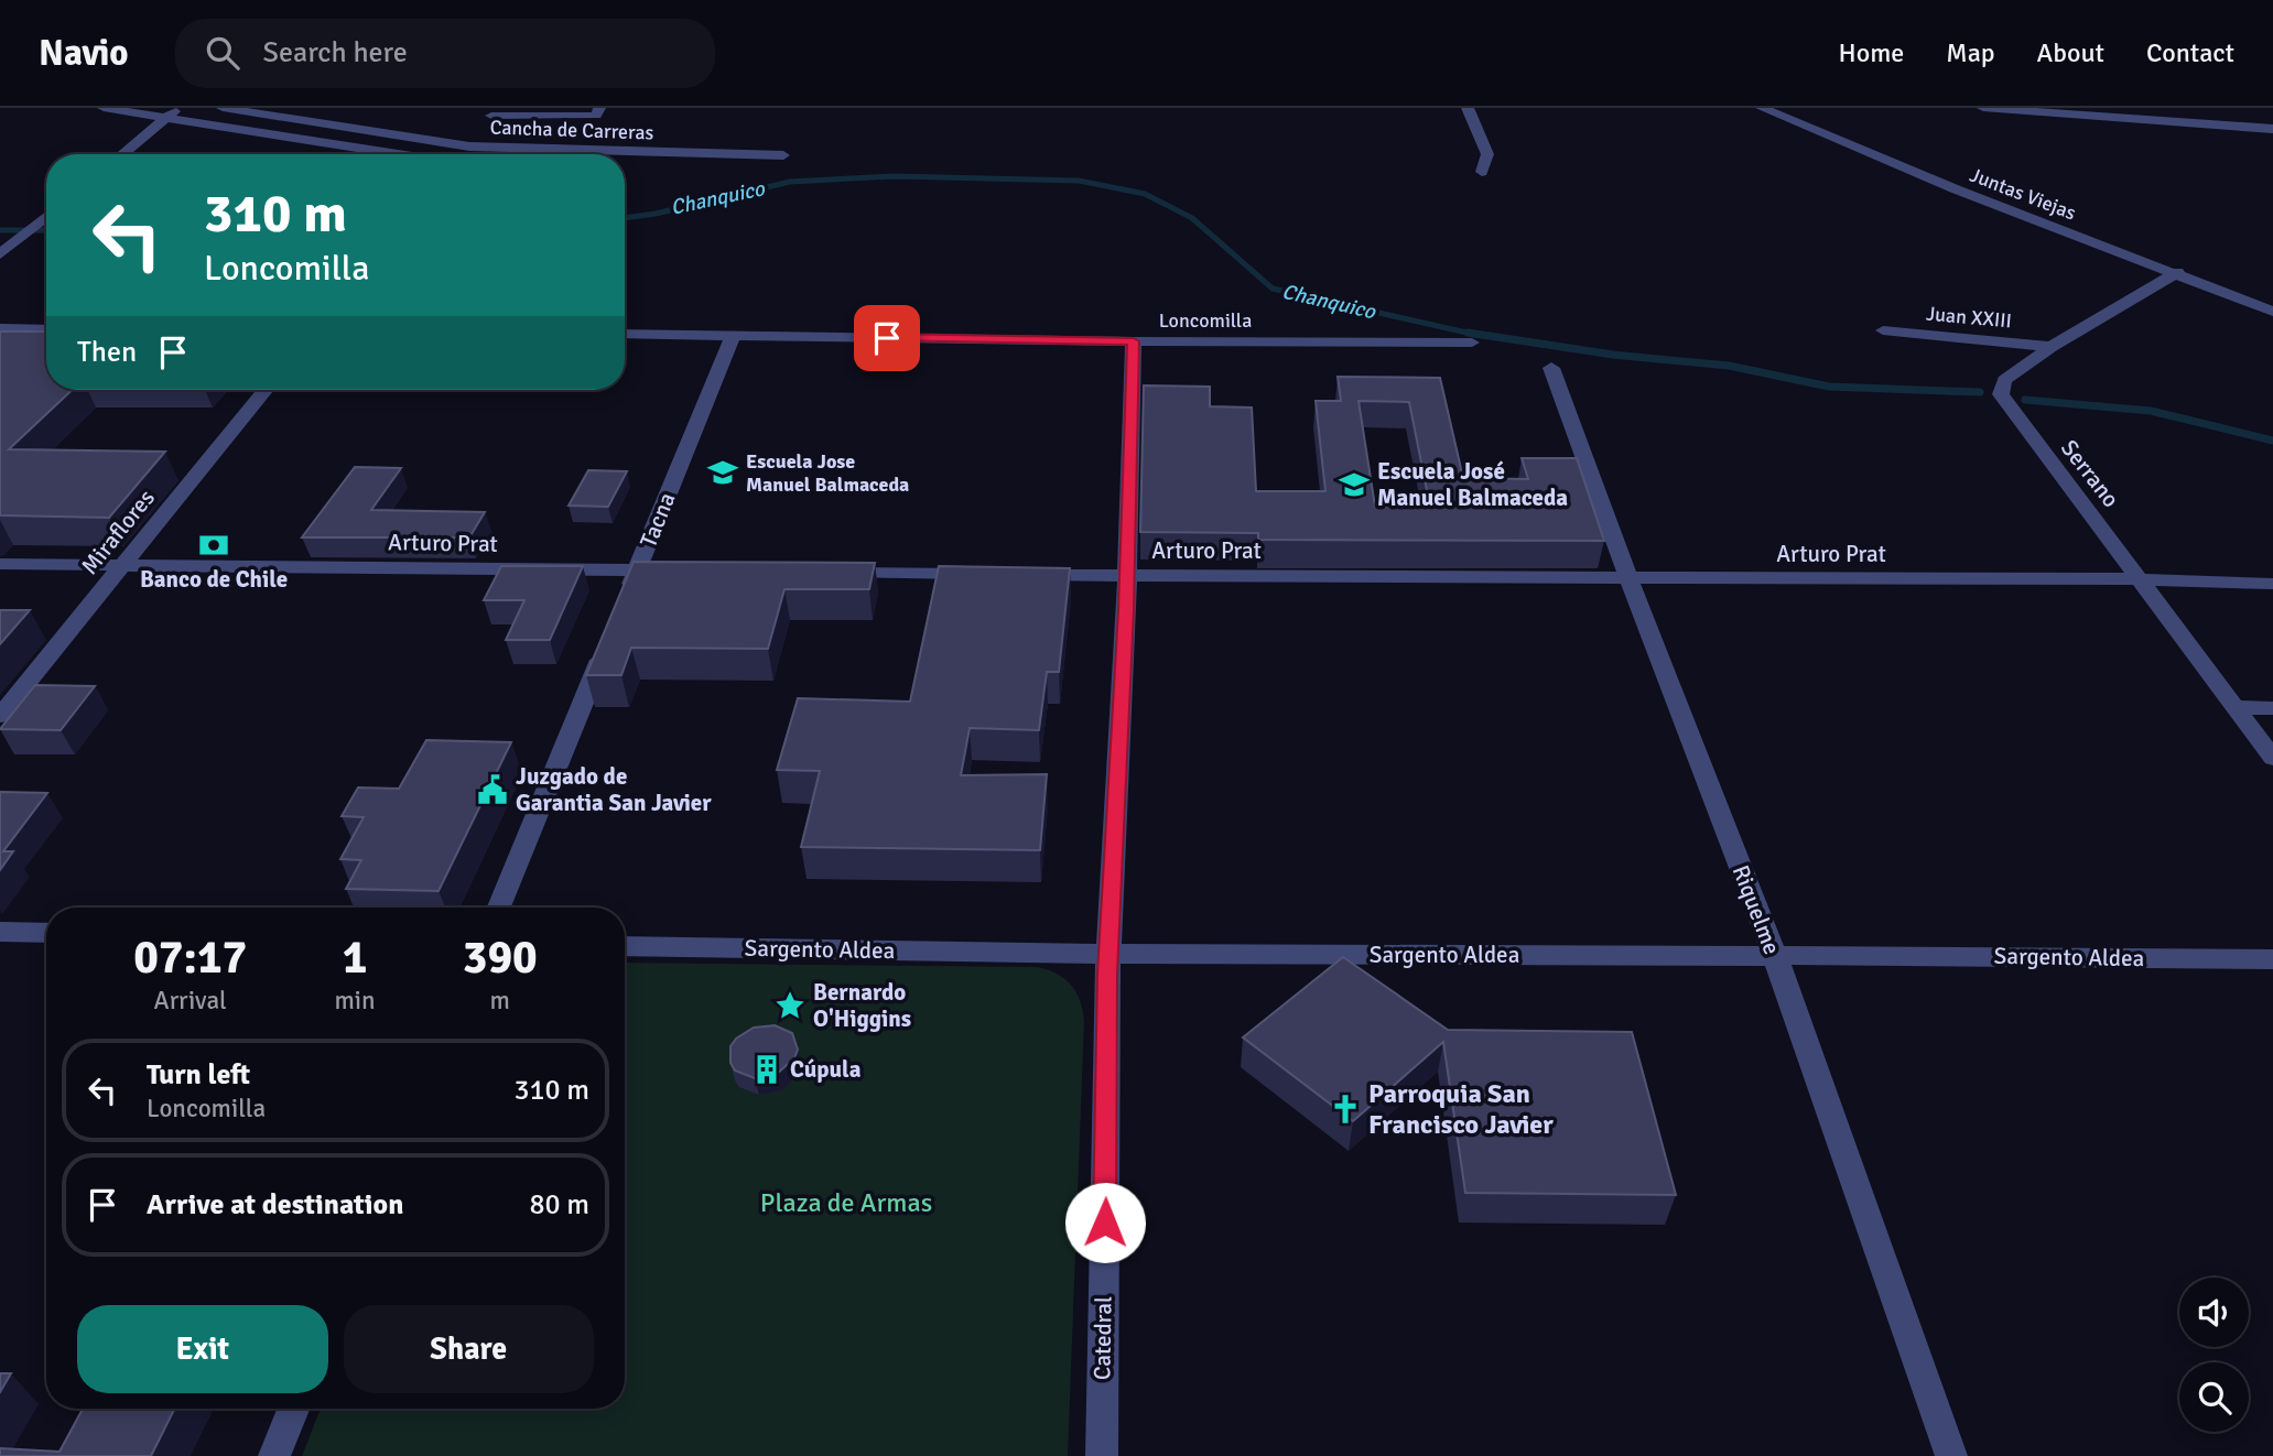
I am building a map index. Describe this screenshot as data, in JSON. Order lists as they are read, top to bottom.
{
  "streets": {
    "street": [
      "Cancha de Carreras",
      "Juntas Viejas",
      "Juan XXIII",
      "Loncomilla",
      "Serrano",
      "Tacna",
      "Miraflores",
      "Arturo Prat",
      "Riquelme",
      "Sargento Aldea",
      "Catedral"
    ]
  },
  "crossings": [
    ["Juntas Viejas", "Serrano"],
    ["Juan XXIII", "Serrano"],
    ["Loncomilla", "Tacna"],
    ["Loncomilla", "Catedral"],
    ["Serrano", "Arturo Prat"],
    ["Tacna", "Arturo Prat"],
    ["Miraflores", "Arturo Prat"],
    ["Arturo Prat", "Riquelme"],
    ["Arturo Prat", "Catedral"],
    ["Riquelme", "Sargento Aldea"],
    ["Sargento Aldea", "Catedral"]
  ],
  "water": ["Chanquico"],
  "parks": ["Plaza de Armas"],
  "places": {
    "school or university": ["Escuela Jose Manuel Balmaceda", "Escuela José Manuel Balmaceda"],
    "bank": ["Banco de Chile"],
    "public building": ["Juzgado de Garantia San Javier"],
    "place": ["Bernardo O'Higgins"],
    "building": ["Cúpula"],
    "church": ["Parroquia San Francisco Javier"]
  },
  "page": {
    "header": "Navio",
    "search": "Search here",
    "nav": [
      "Home",
      "Map",
      "About",
      "Contact"
    ],
    "turn": ["310 m", "Loncomilla"],
    "then": "Then",
    "eta": [
      "07:17",
      "Arrival",
      "1",
      "min",
      "390",
      "m"
    ],
    "list": [
      {
        "name": "Turn left",
        "note": "Loncomilla",
        "value": "310 m"
      },
      {
        "name": "Arrive at destination",
        "value": "80 m"
      }
    ],
    "buttons": ["Exit", "Share"]
  }
}
